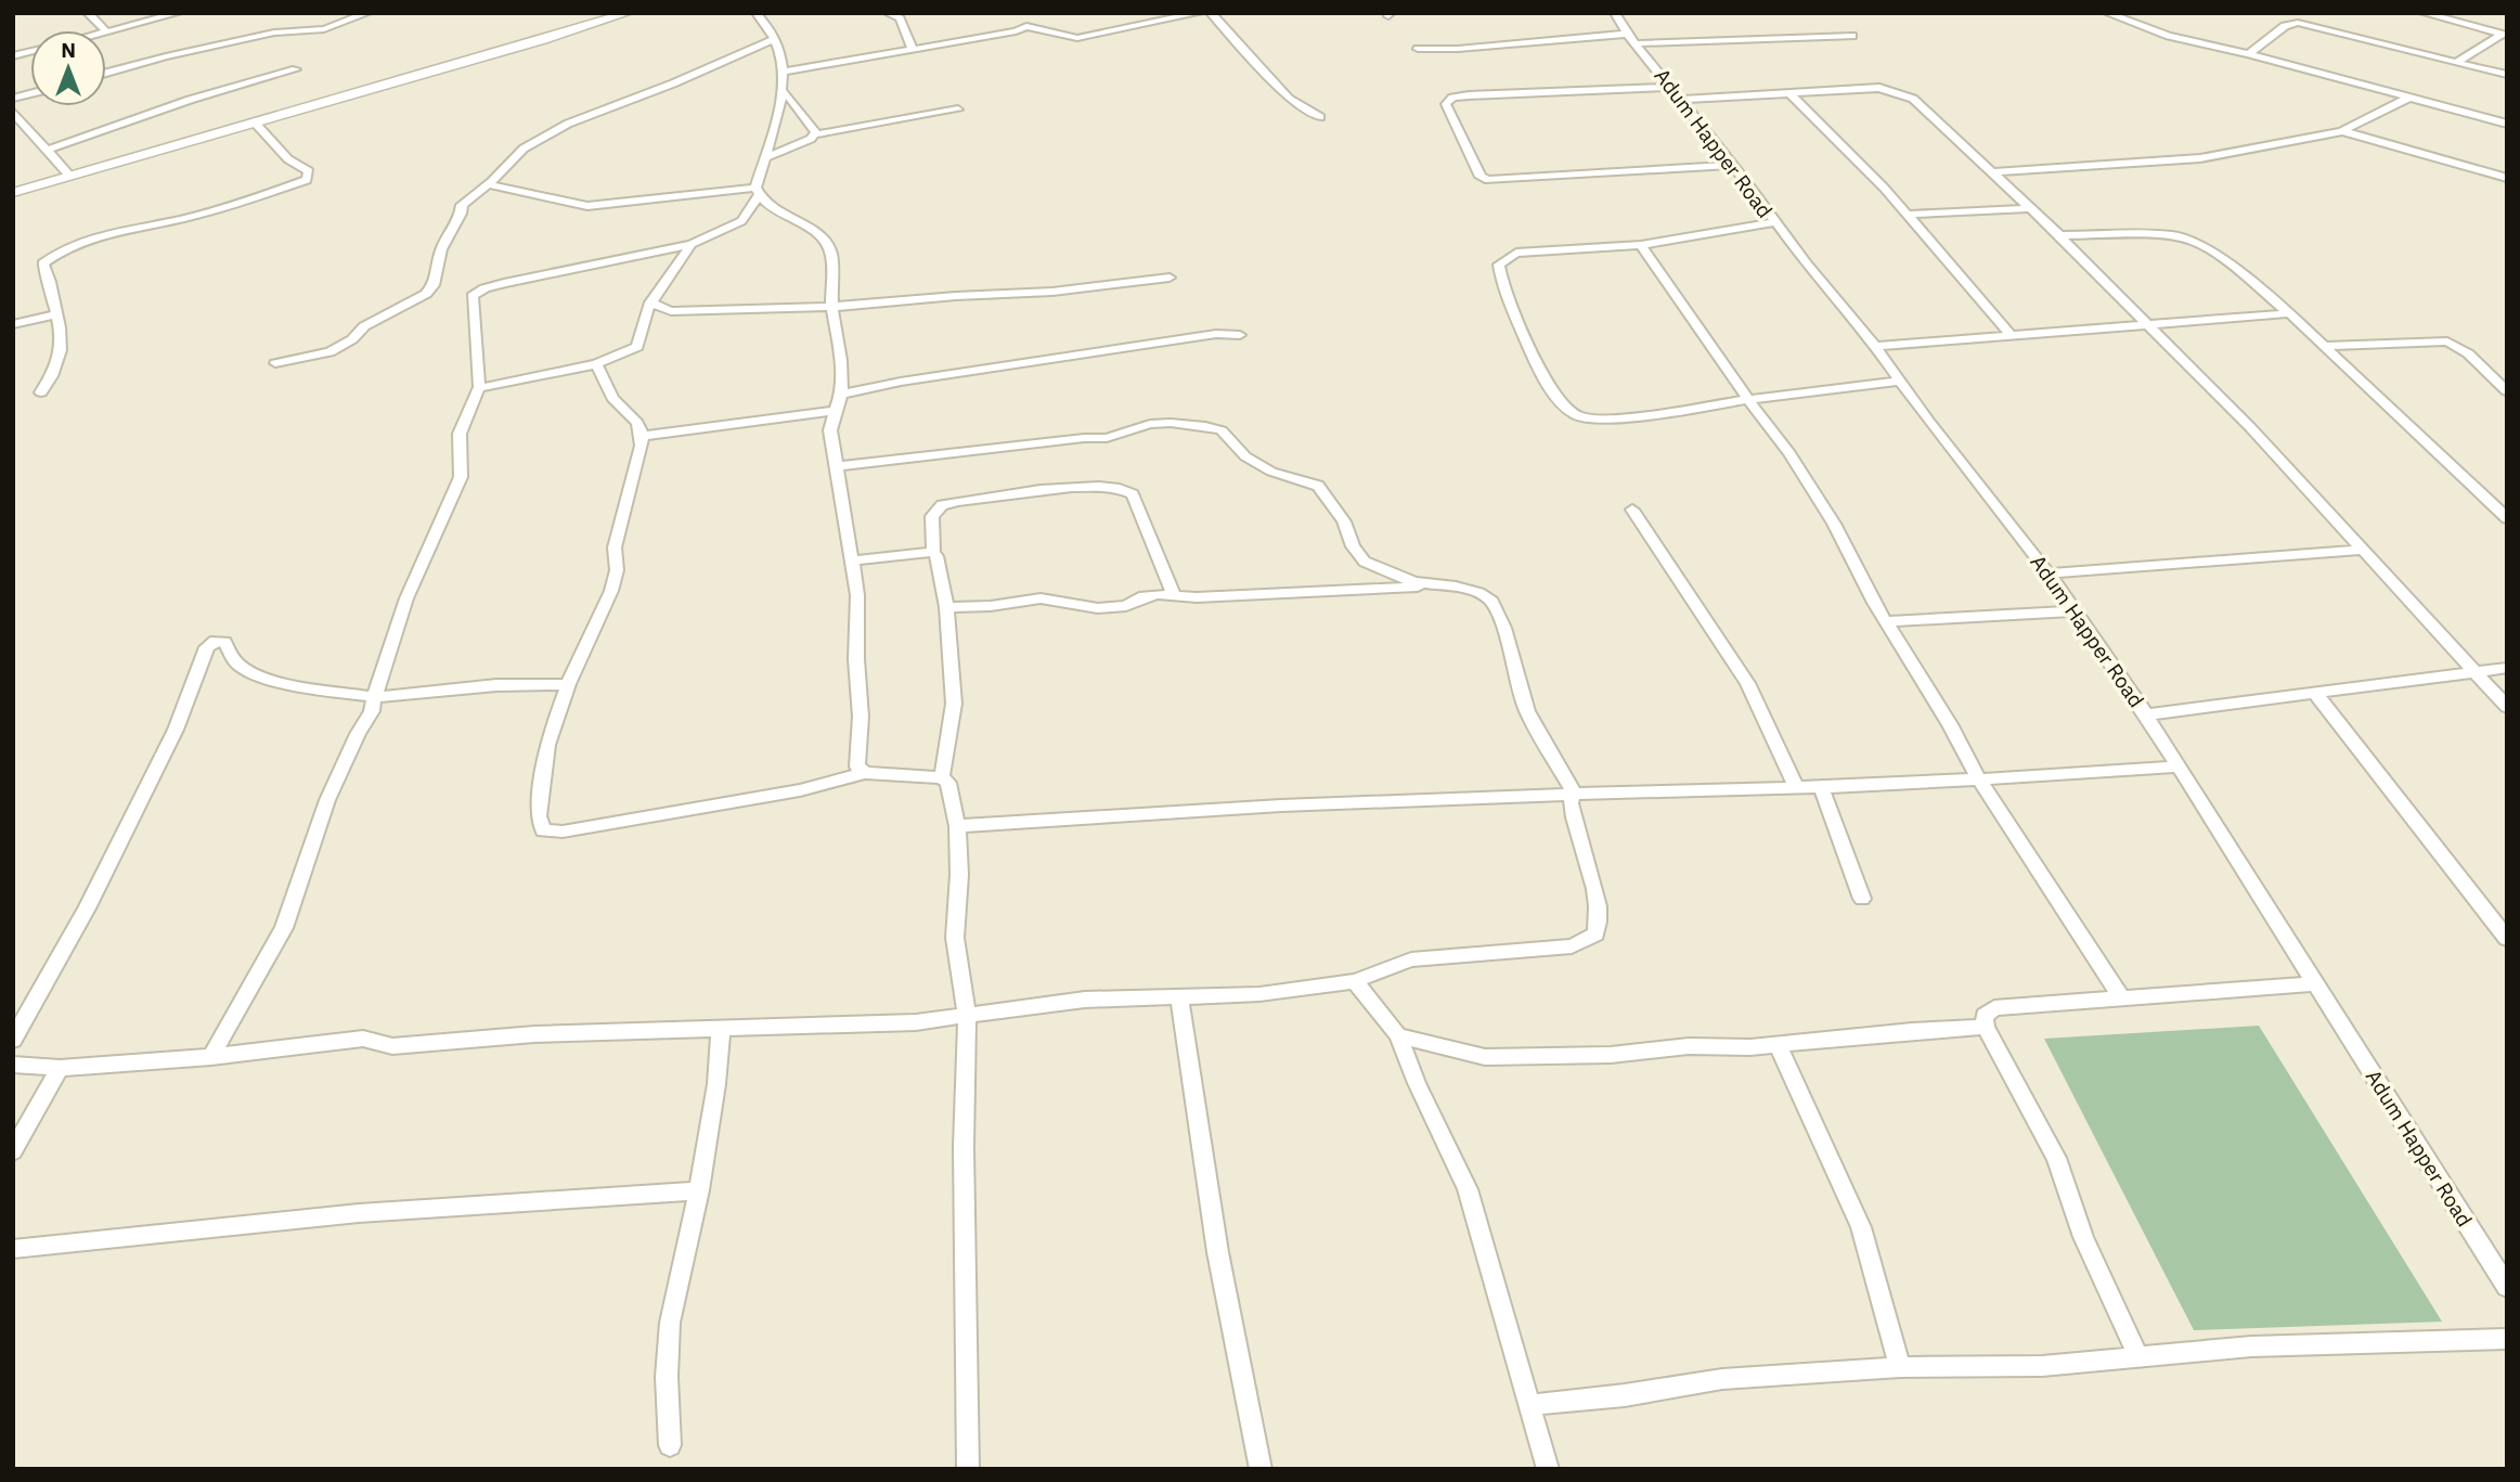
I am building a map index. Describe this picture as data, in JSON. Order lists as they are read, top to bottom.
{
  "streets": {
    "street": ["Adum Happer Road"]
  },
  "north": "top"
}
